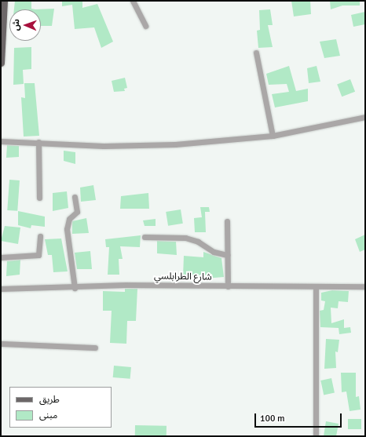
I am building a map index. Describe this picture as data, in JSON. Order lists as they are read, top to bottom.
{
  "streets": {
    "street": ["شارع الطرابلسي"]
  },
  "legend": ["طريق", "مبنى"],
  "scale_bar": "100 m",
  "north": "left"
}
